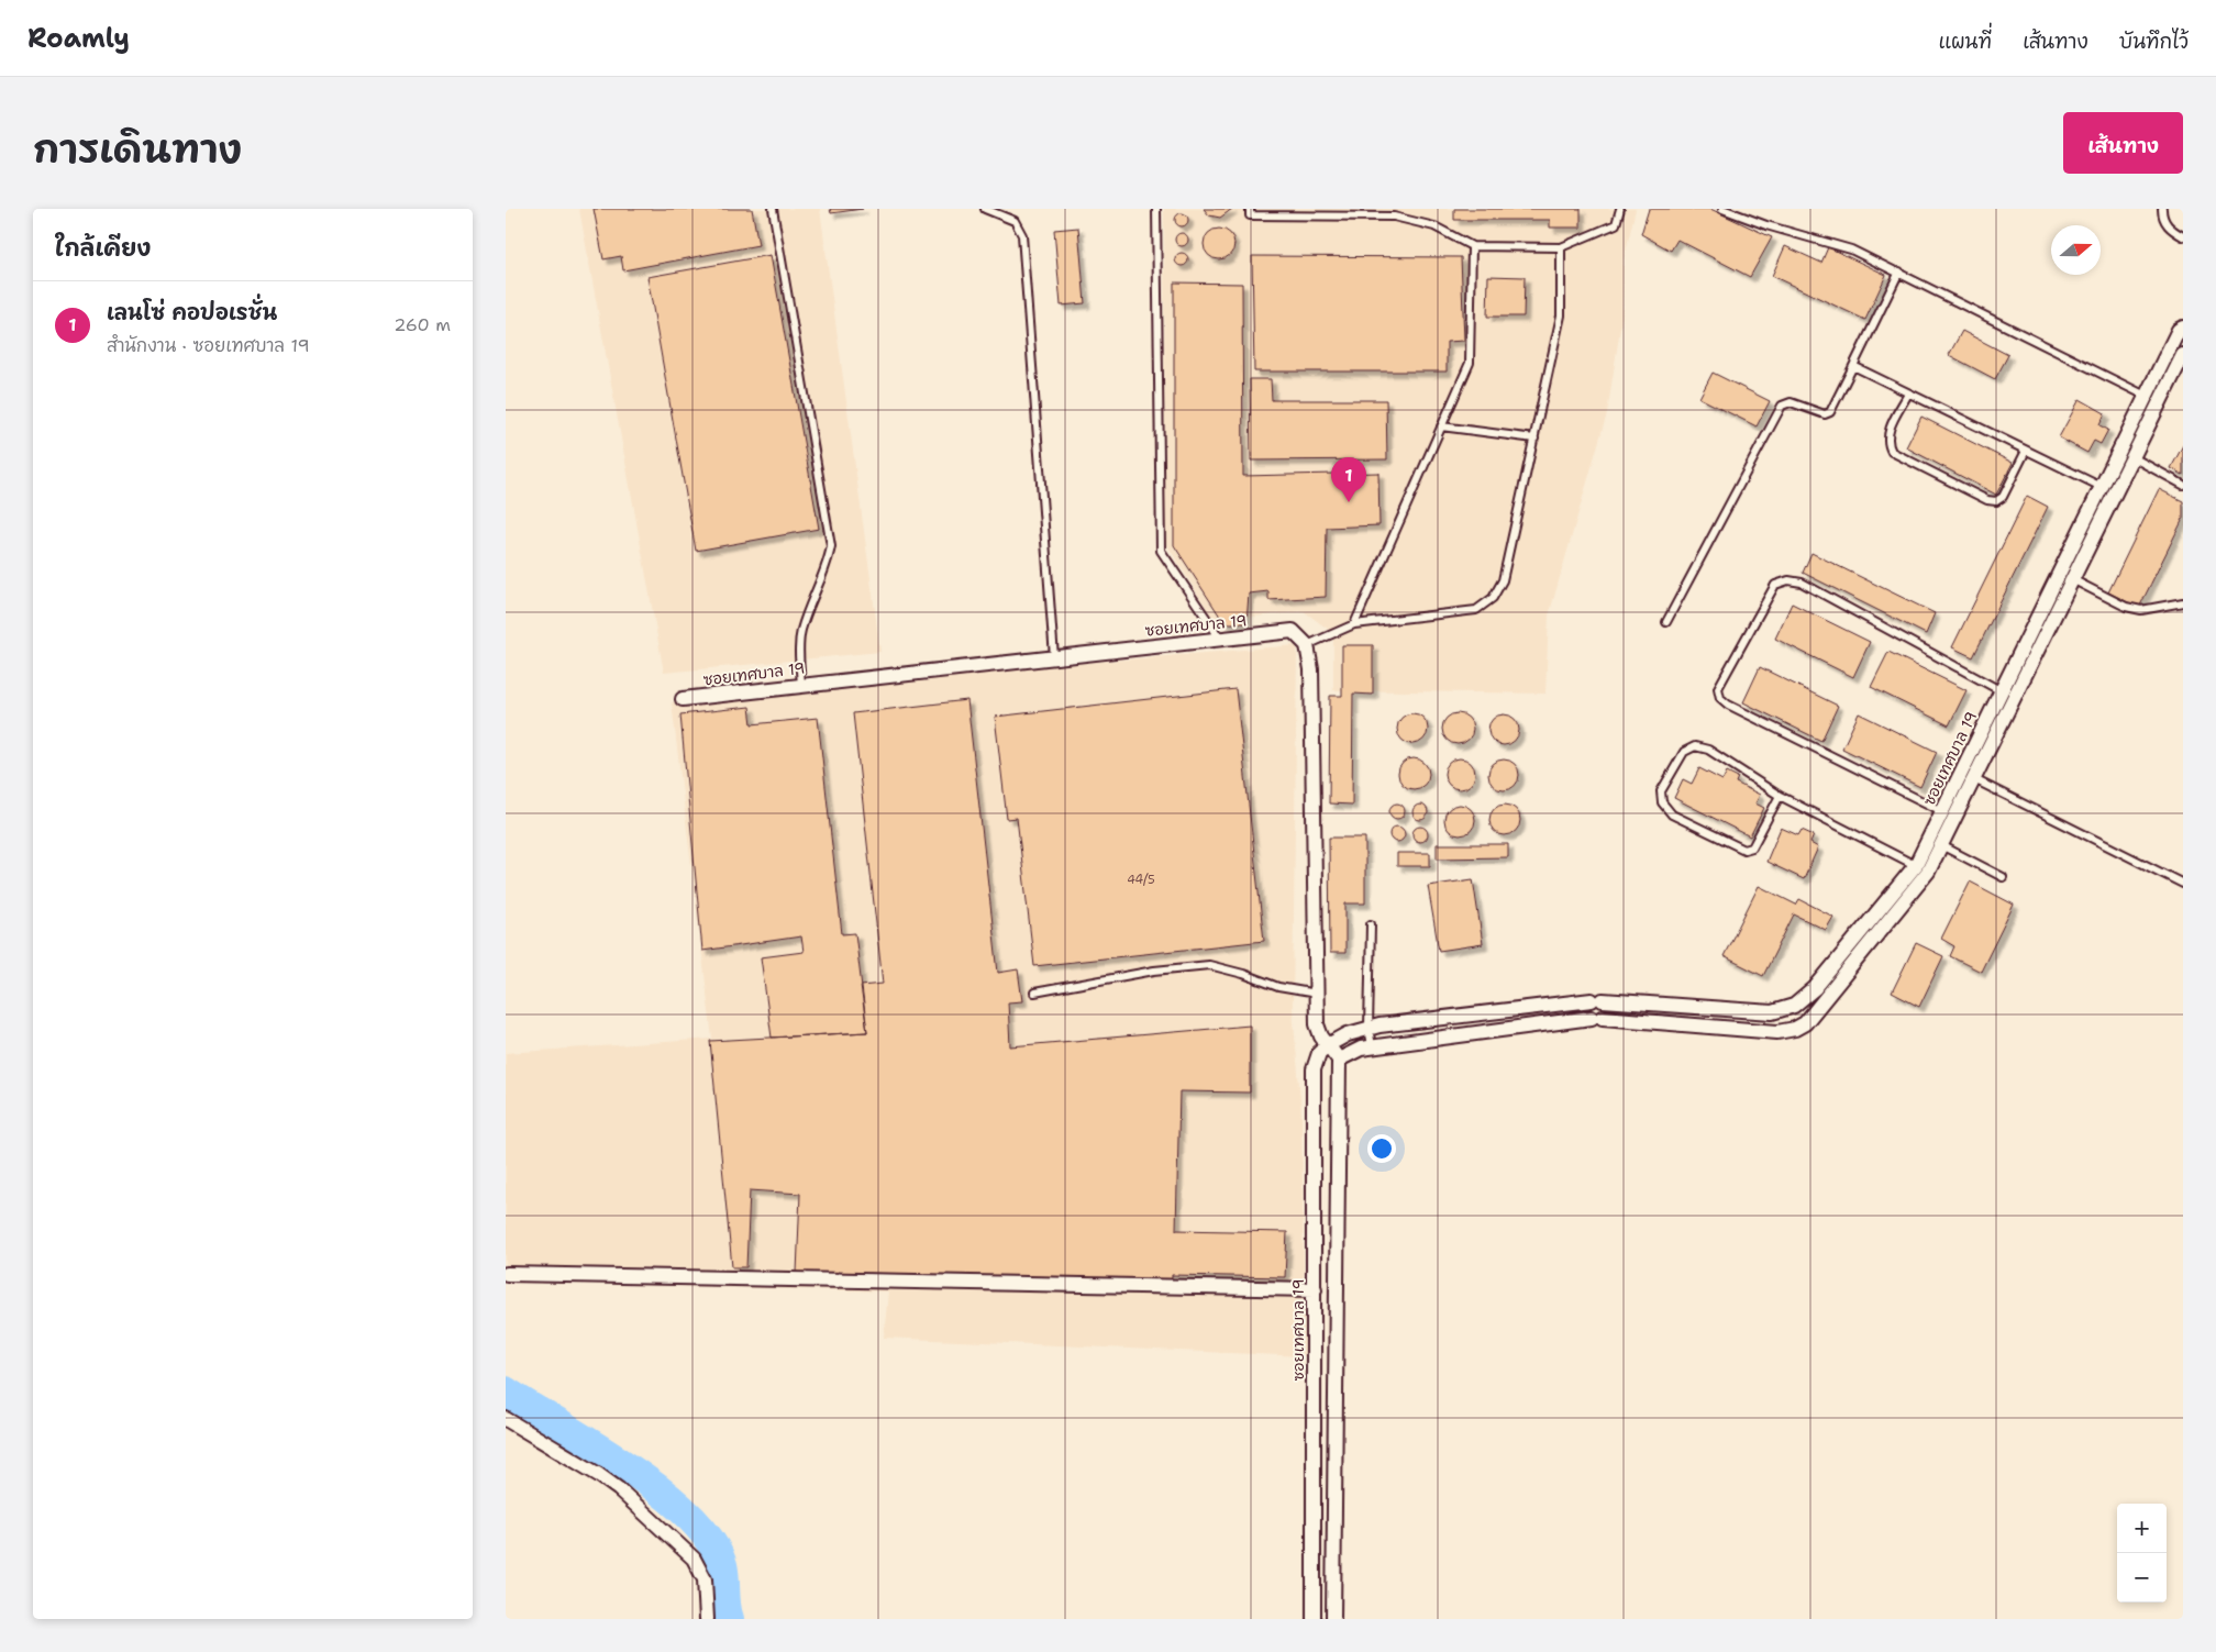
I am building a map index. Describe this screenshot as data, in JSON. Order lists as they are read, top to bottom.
{
  "streets": {
    "street": ["ซอยเทศบาล 19"]
  },
  "house_numbers": ["44/5"],
  "north": "right",
  "page": {
    "header": "Roamly",
    "nav": ["แผนที่", "เส้นทาง", "บันทึกไว้"],
    "title": "การเดินทาง",
    "buttons": "เส้นทาง",
    "heading": "ใกล้เคียง",
    "list": [
      {
        "mark": "1",
        "name": "เลนโซ่ คอปอเรชั่น",
        "note": "สำนักงาน · ซอยเทศบาล 19",
        "value": "260 m"
      }
    ],
    "pins": "1",
    "map_buttons": ["+", "−"]
  }
}
